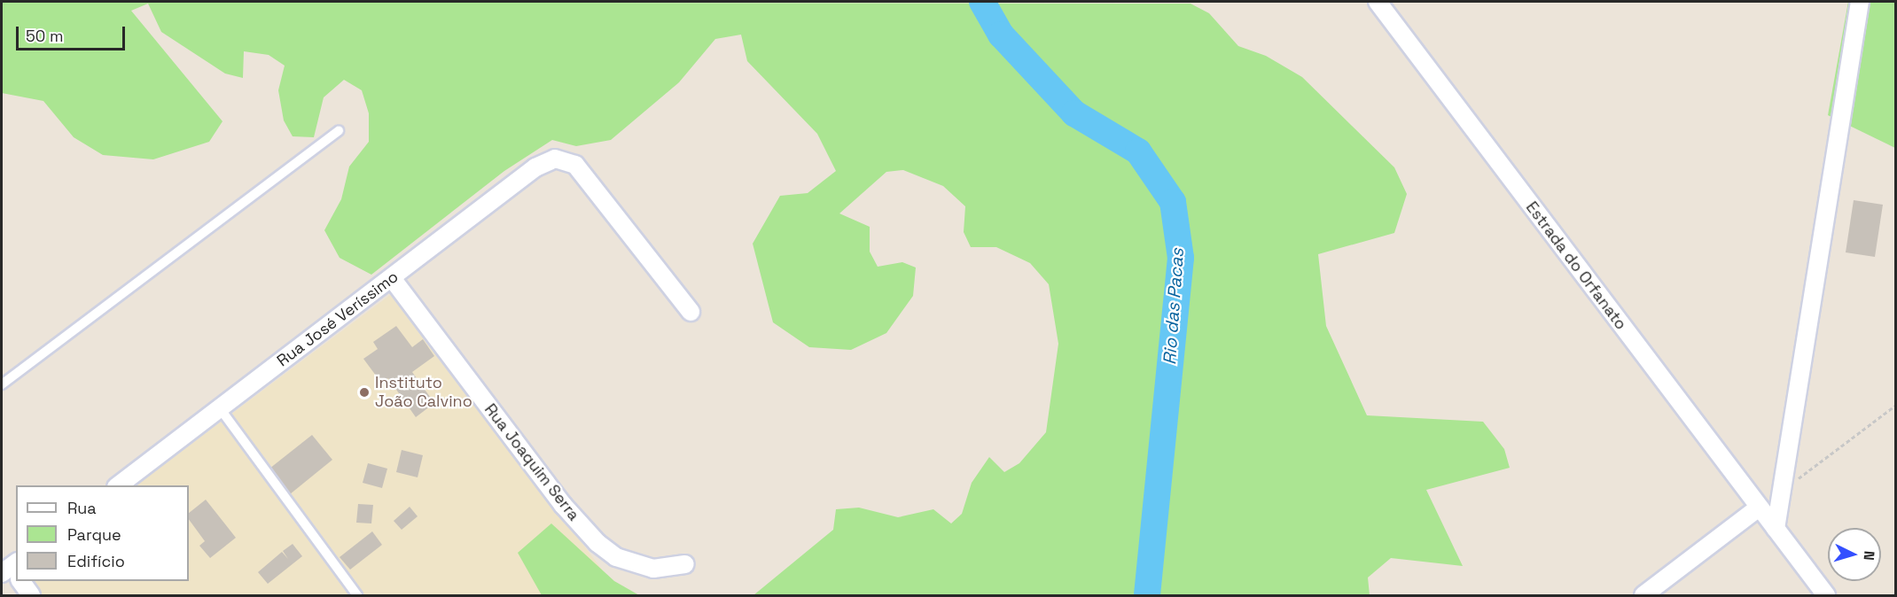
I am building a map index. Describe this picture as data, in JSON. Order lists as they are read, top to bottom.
{
  "streets": {
    "street": ["Estrada do Orfanato", "Rua José Veríssimo", "Rua Joaquim Serra"]
  },
  "crossings": [
    ["Rua José Veríssimo", "Rua Joaquim Serra"]
  ],
  "water": ["Rio das Pacas"],
  "places": ["Instituto João Calvino"],
  "legend": ["Rua", "Parque", "Edifício"],
  "scale_bar": "50 m",
  "north": "right"
}
